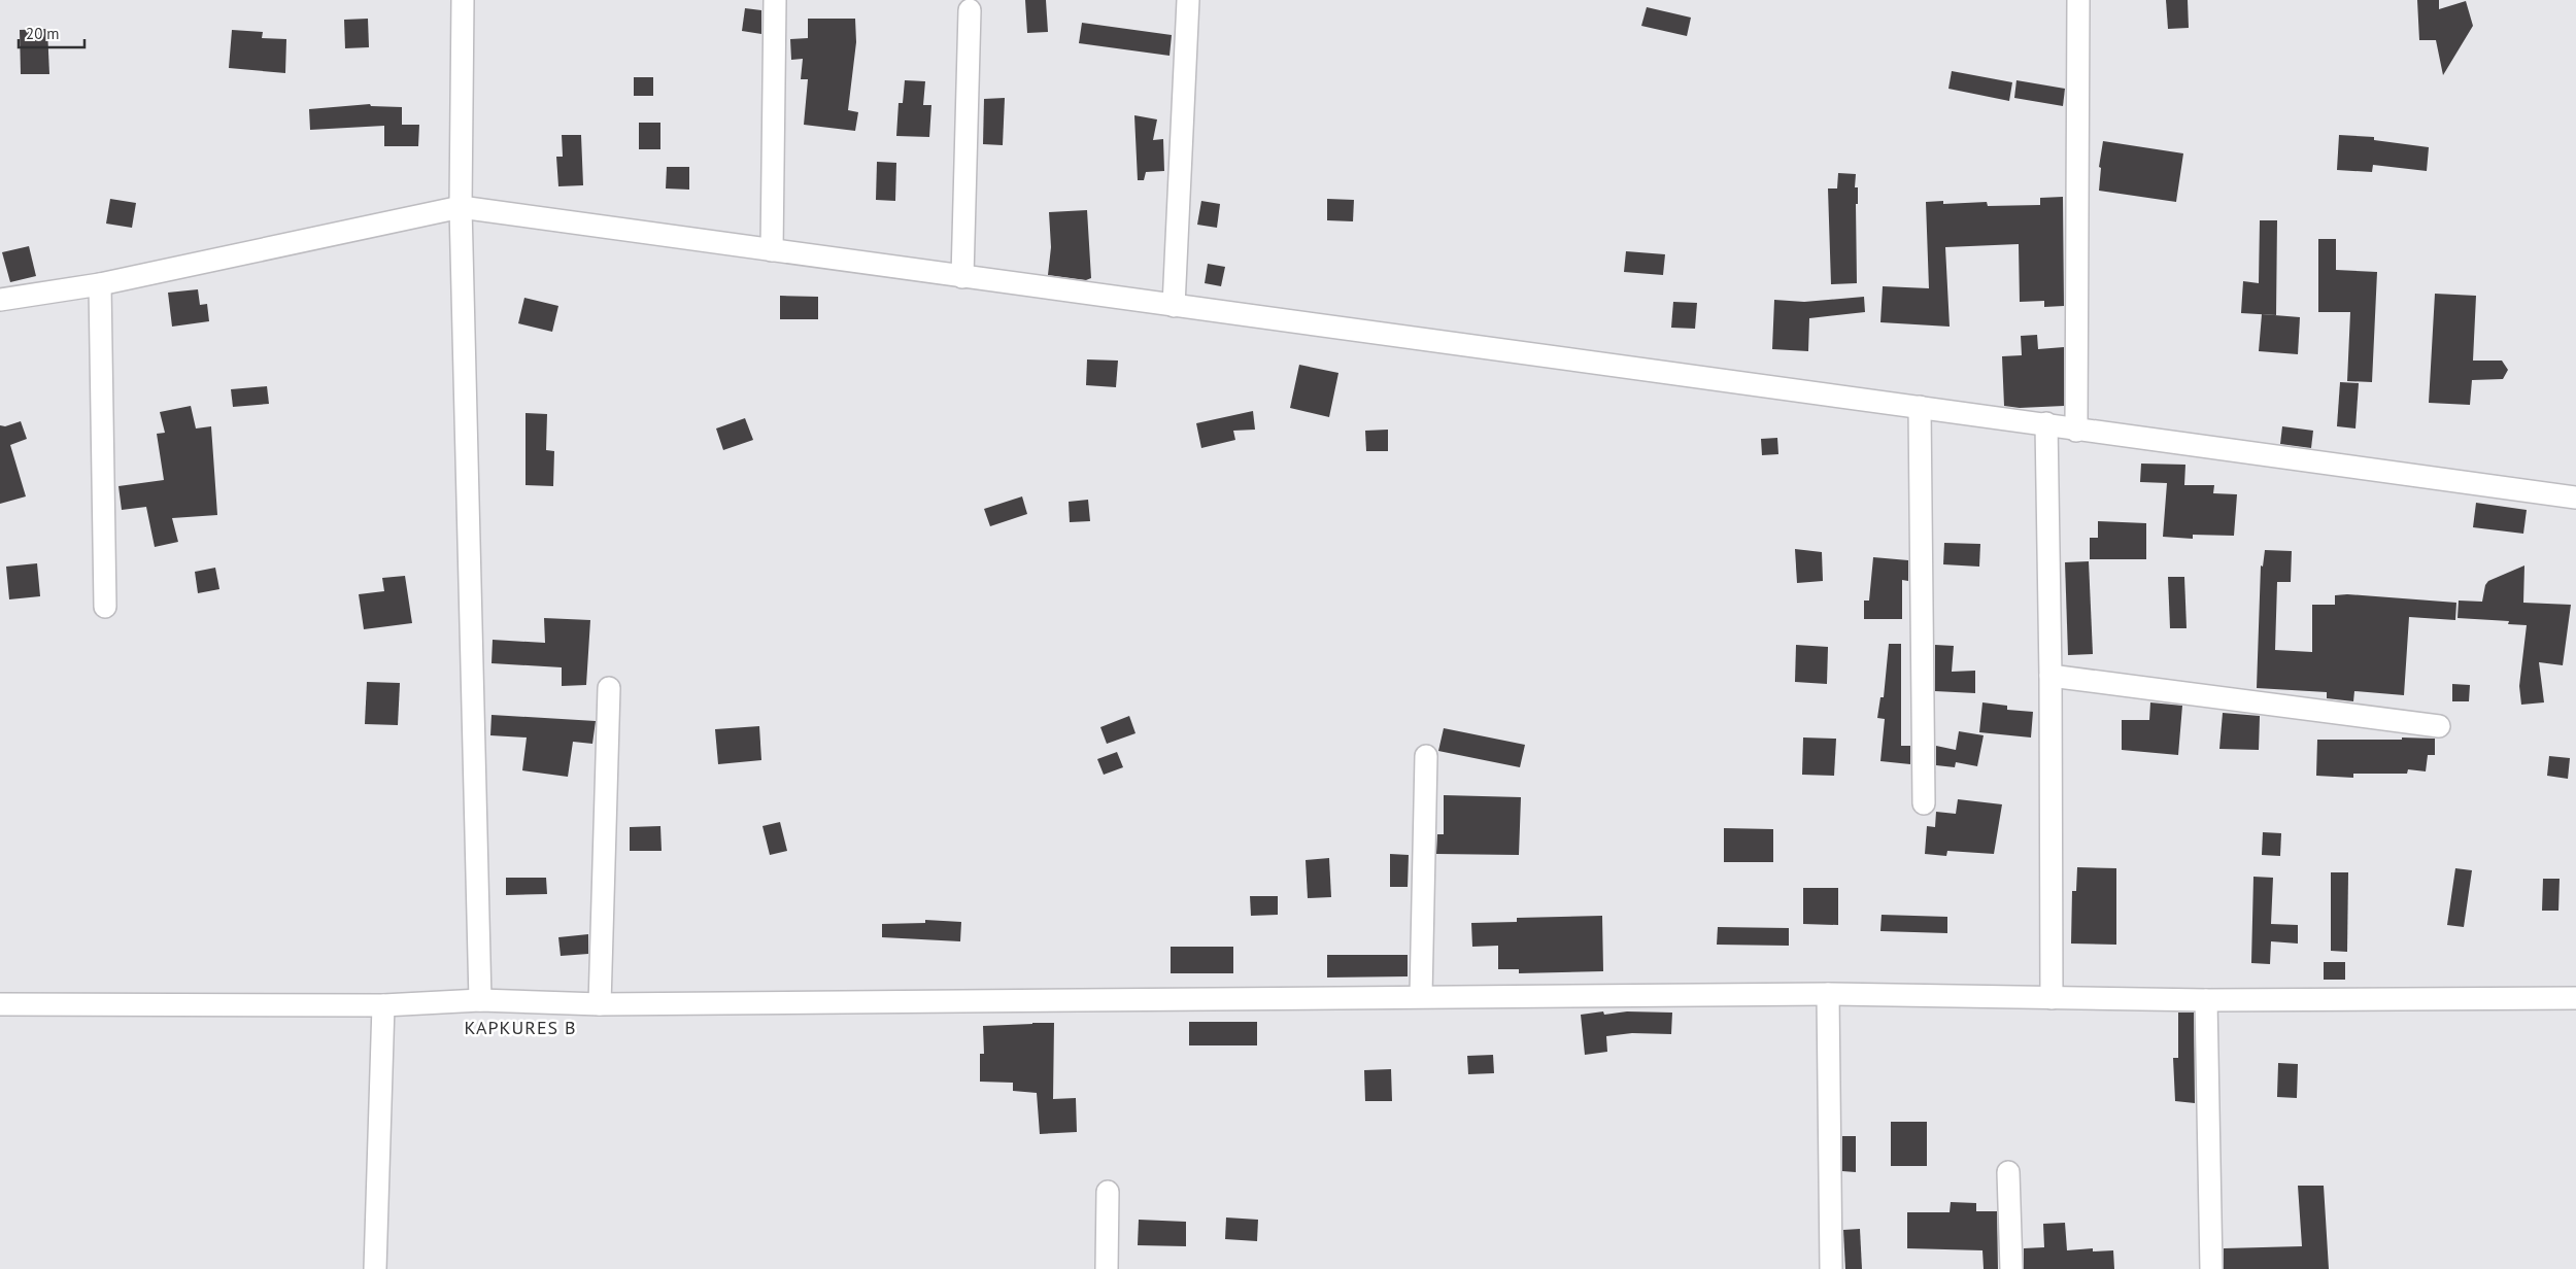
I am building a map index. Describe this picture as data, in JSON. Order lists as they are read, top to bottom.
{
  "districts": ["KAPKURES B"],
  "scale_bar": "20 m"
}
